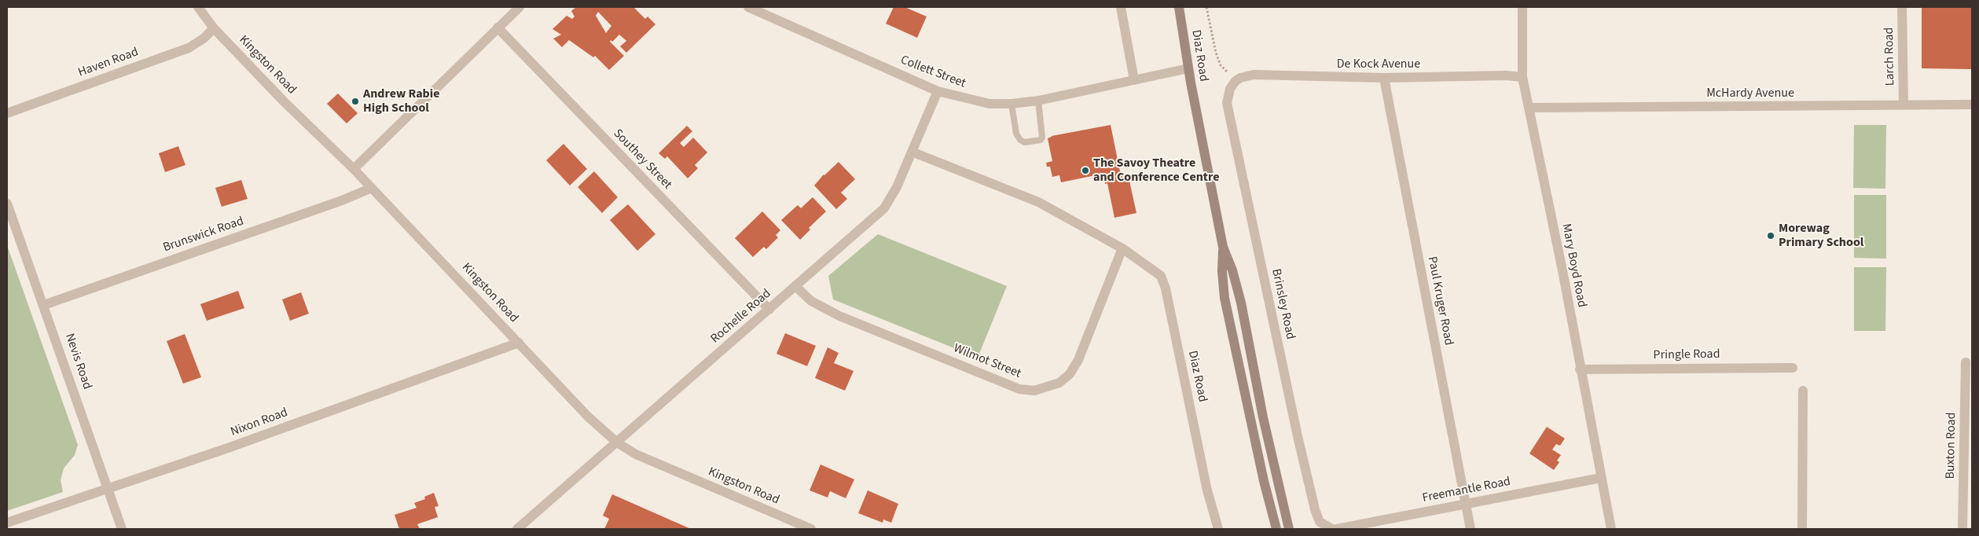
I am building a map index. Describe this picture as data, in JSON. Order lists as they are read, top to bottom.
{
  "streets": {
    "street": [
      "Diaz Road",
      "Larch Road",
      "Haven Road",
      "De Kock Avenue",
      "Kingston Road",
      "Collett Street",
      "McHardy Avenue",
      "Southey Street",
      "Brunswick Road",
      "Mary Boyd Road",
      "Paul Kruger Road",
      "Brinsley Road",
      "Rochelle Road",
      "Pringle Road",
      "Nevis Road",
      "Wilmot Street",
      "Nixon Road",
      "Buxton Road",
      "Freemantle Road"
    ]
  },
  "crossings": [
    ["Diaz Road", "Collett Street"],
    ["Diaz Road", "Wilmot Street"],
    ["Larch Road", "McHardy Avenue"],
    ["Haven Road", "Kingston Road"],
    ["De Kock Avenue", "Mary Boyd Road"],
    ["De Kock Avenue", "Paul Kruger Road"],
    ["De Kock Avenue", "Brinsley Road"],
    ["Kingston Road", "Brunswick Road"],
    ["Kingston Road", "Rochelle Road"],
    ["Kingston Road", "Nixon Road"],
    ["Collett Street", "Rochelle Road"],
    ["McHardy Avenue", "Mary Boyd Road"],
    ["Southey Street", "Rochelle Road"],
    ["Brunswick Road", "Nevis Road"],
    ["Mary Boyd Road", "Pringle Road"],
    ["Mary Boyd Road", "Freemantle Road"],
    ["Paul Kruger Road", "Freemantle Road"],
    ["Brinsley Road", "Freemantle Road"],
    ["Rochelle Road", "Wilmot Street"],
    ["Nevis Road", "Nixon Road"]
  ],
  "places": ["Andrew Rabie High School", "The Savoy Theatre and Conference Centre", "Morewag Primary School"]
}
